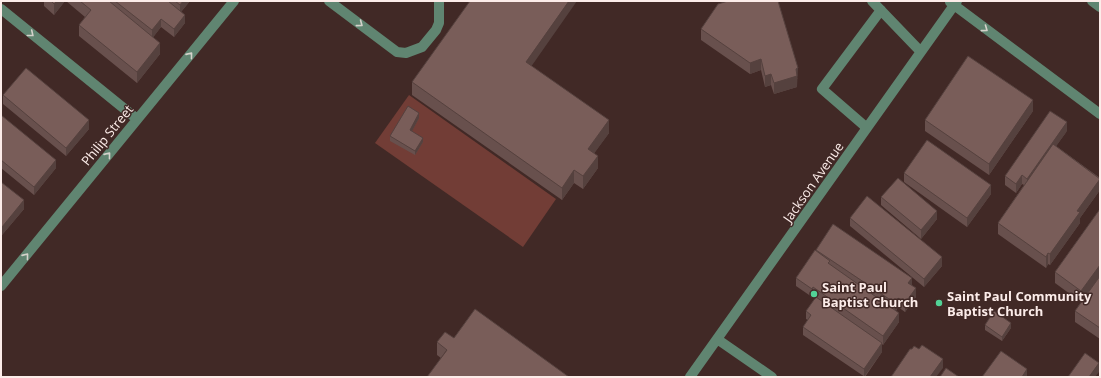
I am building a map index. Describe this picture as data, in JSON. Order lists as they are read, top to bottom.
{
  "streets": {
    "street": ["Philip Street", "Jackson Avenue"]
  },
  "one_way": ["Philip Street"],
  "places": ["Saint Paul Baptist Church", "Saint Paul Community Baptist Church"]
}
